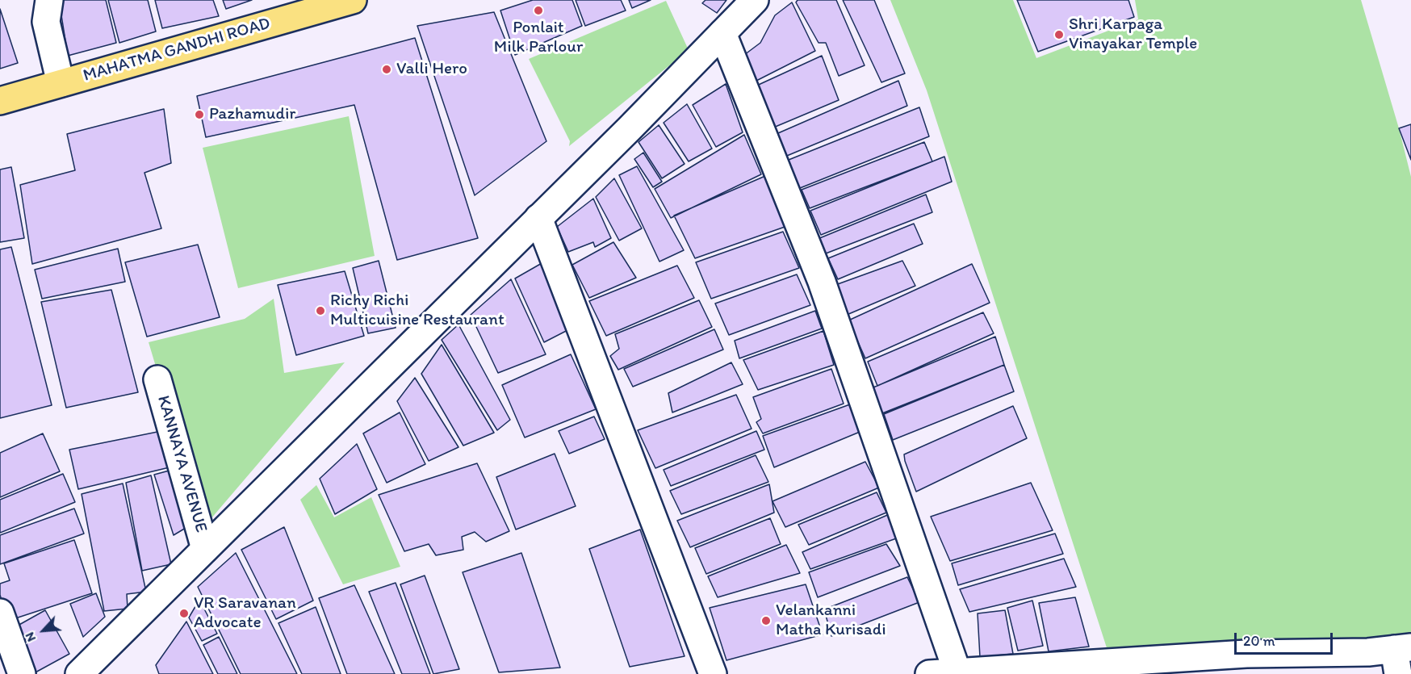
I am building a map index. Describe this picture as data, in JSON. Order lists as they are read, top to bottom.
{
  "streets": {
    "main road": ["MAHATMA GANDHI ROAD"],
    "street": ["KANNAYA AVENUE"]
  },
  "places": [
    "Ponlait Milk Parlour",
    "Shri Karpaga Vinayakar Temple",
    "Valli Hero",
    "Pazhamudir",
    "Richy Richi Multicuisine Restaurant",
    "VR Saravanan Advocate",
    "Velankanni Matha Kurisadi"
  ],
  "scale_bar": "20 m",
  "north": "bottom left"
}
